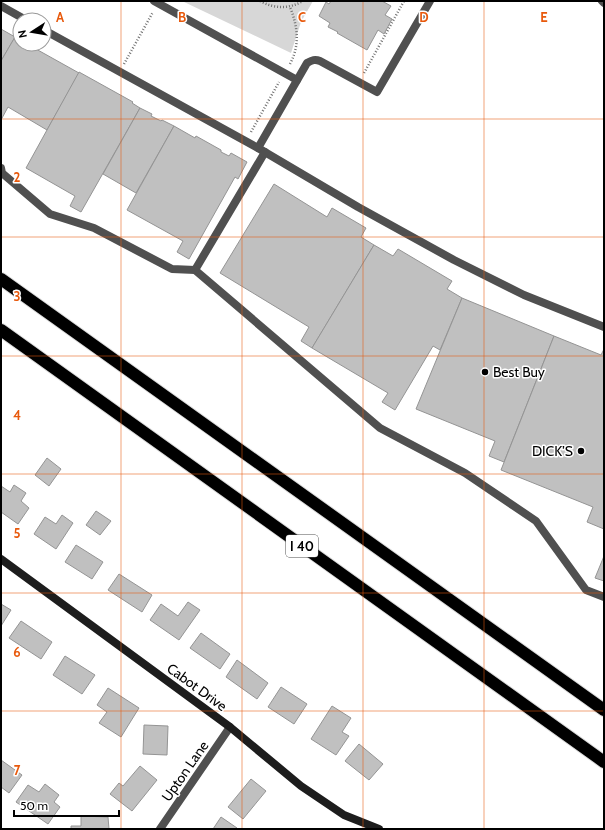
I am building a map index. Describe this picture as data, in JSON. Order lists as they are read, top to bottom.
{
  "streets": {
    "highway": ["I 40"],
    "street": ["Cabot Drive", "Upton Lane"]
  },
  "crossings": [
    ["Cabot Drive", "Upton Lane"]
  ],
  "places": ["Best Buy", "DICK’S"],
  "scale_bar": "50 m",
  "north": "left",
  "grid": {
    "columns": [
      "A",
      "B",
      "C",
      "D",
      "E"
    ],
    "rows": [
      "2",
      "3",
      "4",
      "5",
      "6",
      "7"
    ]
  }
}
